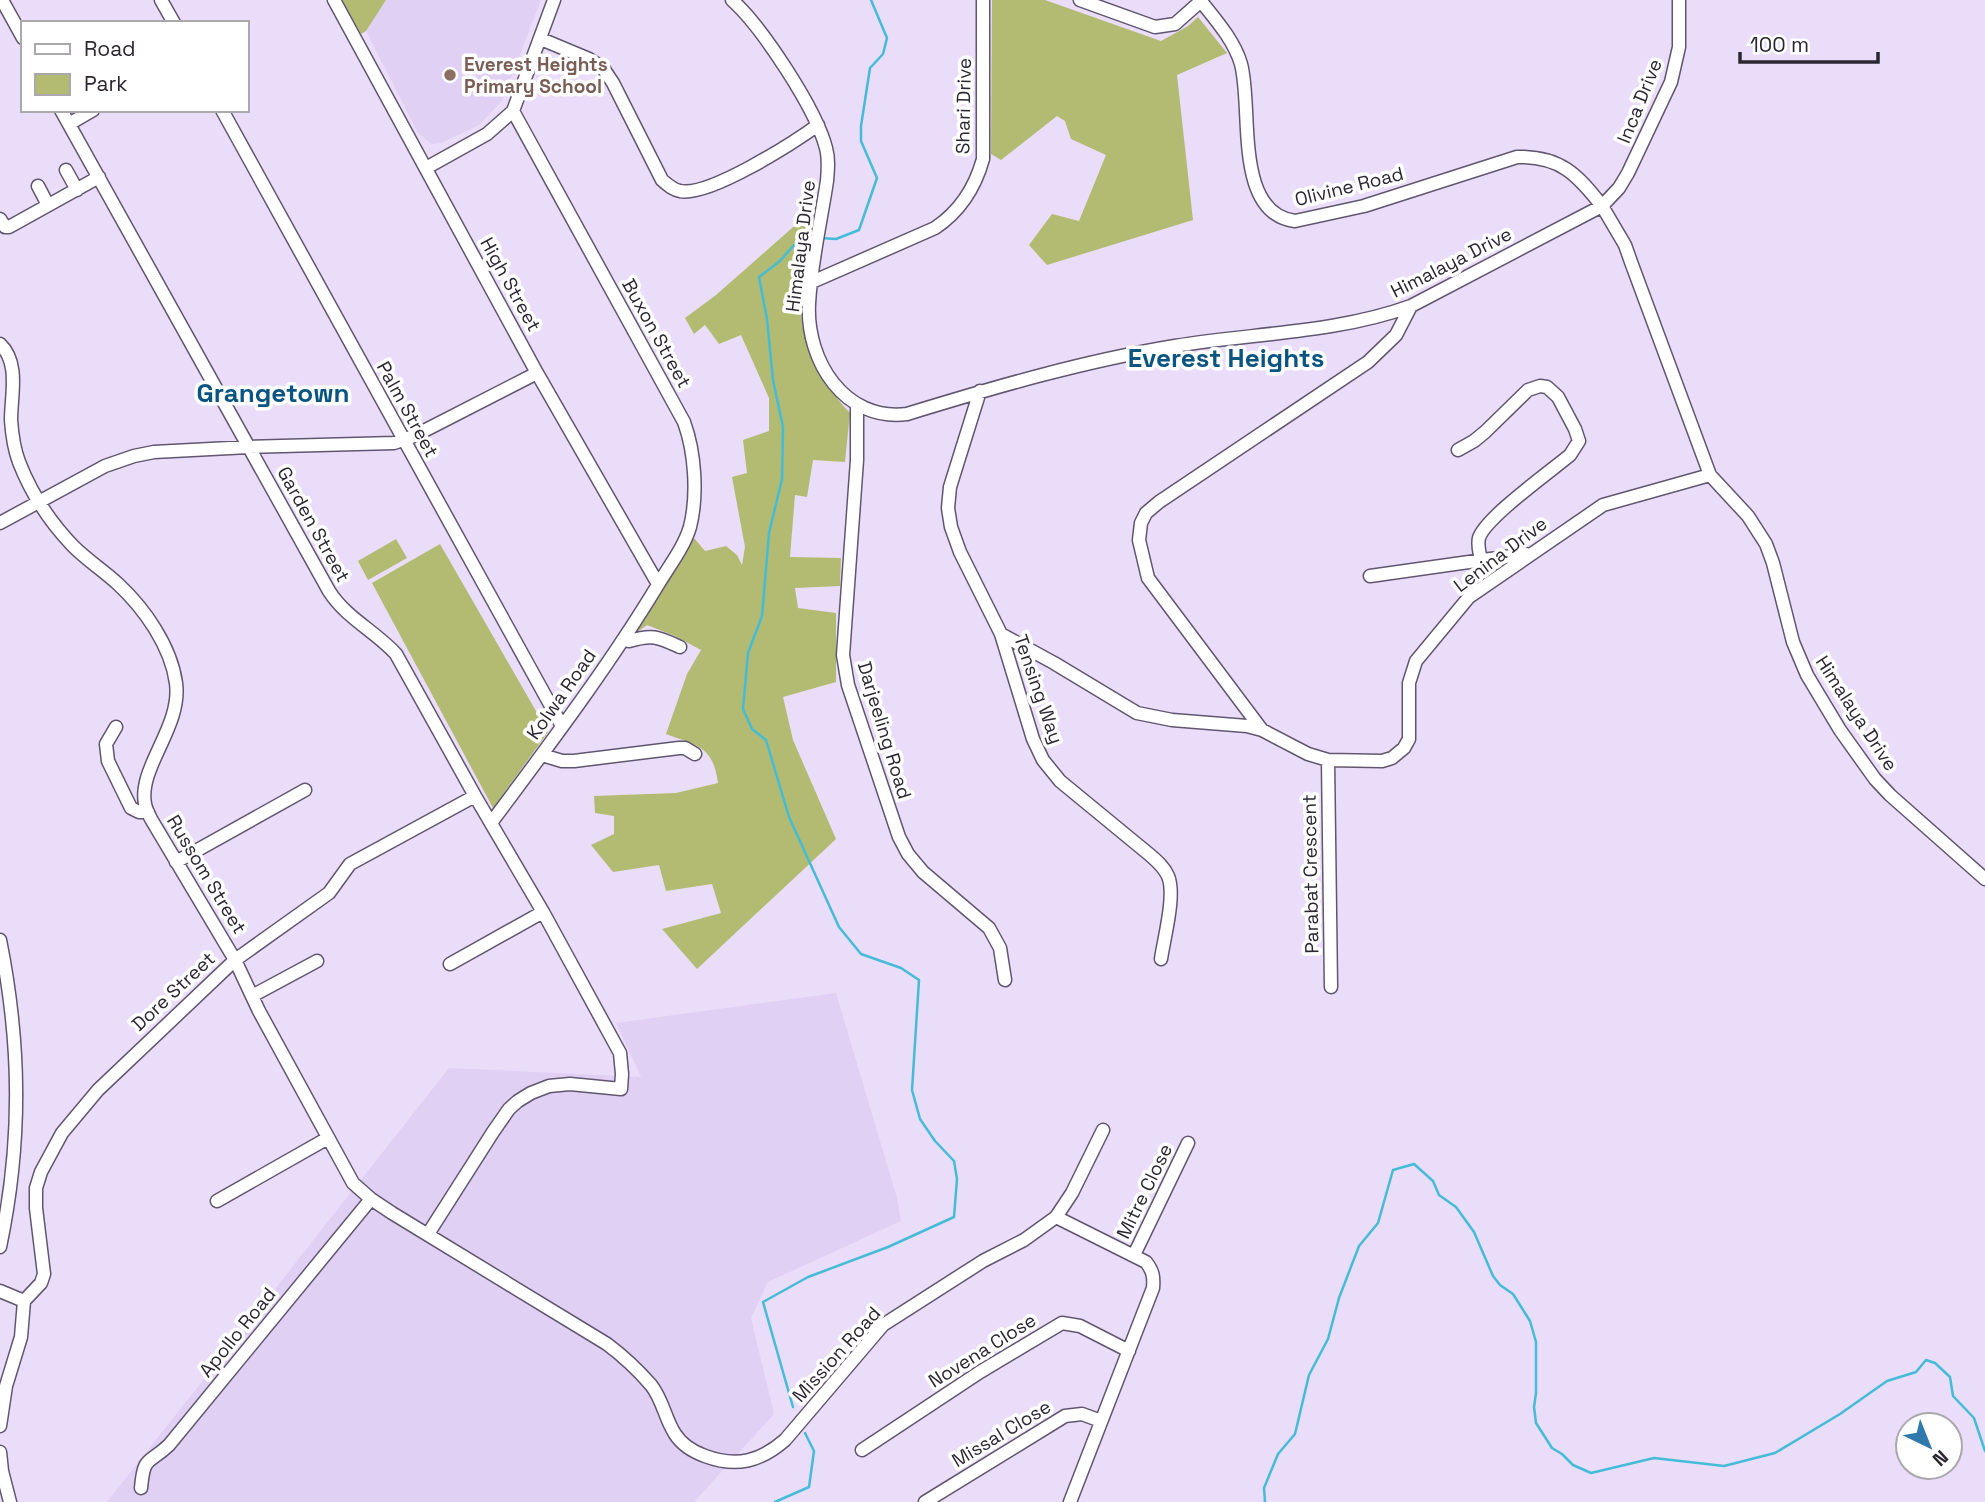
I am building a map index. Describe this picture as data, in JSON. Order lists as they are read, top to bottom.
{
  "streets": {
    "street": [
      "Inca Drive",
      "Shari Drive",
      "Olivine Road",
      "Himalaya Drive",
      "High Street",
      "Buxon Street",
      "Palm Street",
      "Garden Street",
      "Lenina Drive",
      "Tensing Way",
      "Kolwa Road",
      "Darjeeling Road",
      "Russom Street",
      "Parabat Crescent",
      "Dore Street",
      "Mitre Close",
      "Apollo Road",
      "Novena Close",
      "Mission Road",
      "Missal Close"
    ]
  },
  "crossings": [
    ["Inca Drive", "Olivine Road"],
    ["Inca Drive", "Himalaya Drive"],
    ["Shari Drive", "Himalaya Drive"],
    ["Olivine Road", "Himalaya Drive"],
    ["Himalaya Drive", "Lenina Drive"],
    ["Himalaya Drive", "Tensing Way"],
    ["Himalaya Drive", "Darjeeling Road"],
    ["High Street", "Buxon Street"],
    ["High Street", "Kolwa Road"],
    ["Buxon Street", "Kolwa Road"],
    ["Palm Street", "Kolwa Road"],
    ["Garden Street", "Kolwa Road"],
    ["Garden Street", "Dore Street"],
    ["Garden Street", "Mission Road"],
    ["Lenina Drive", "Parabat Crescent"],
    ["Russom Street", "Dore Street"],
    ["Russom Street", "Apollo Road"],
    ["Russom Street", "Mission Road"],
    ["Apollo Road", "Mission Road"]
  ],
  "districts": ["Everest Heights", "Grangetown"],
  "places": ["Everest Heights Primary School"],
  "legend": ["Road", "Park"],
  "scale_bar": "100 m",
  "north": "bottom right"
}
